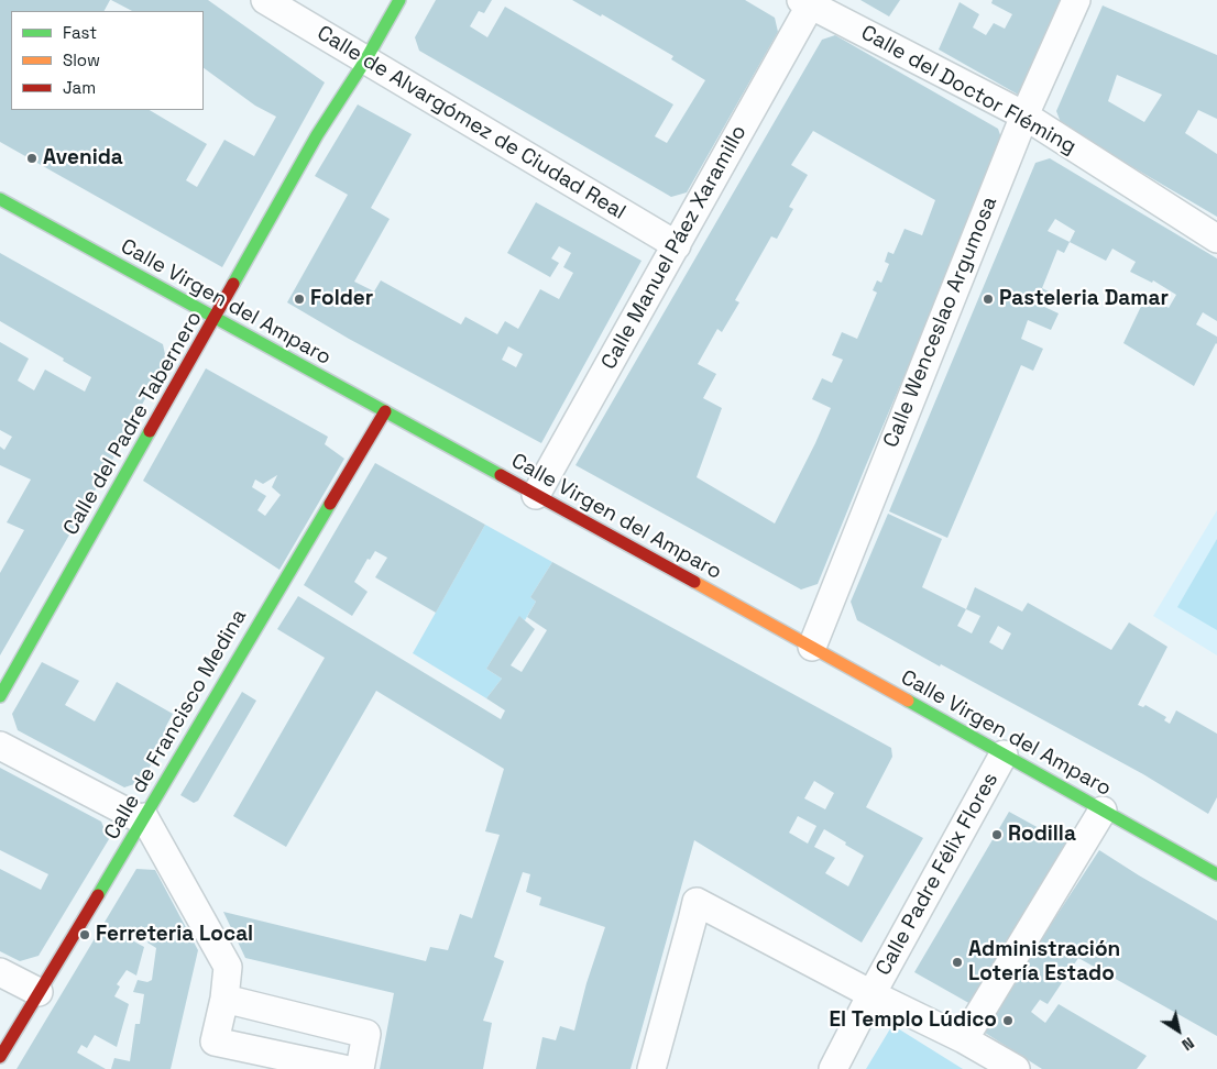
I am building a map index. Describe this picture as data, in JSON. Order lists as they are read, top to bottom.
{
  "streets": {
    "street": [
      "Calle del Doctor Fléming",
      "Calle de Alvargómez de Ciudad Real",
      "Calle Manuel Páez Xaramillo",
      "Calle Virgen del Amparo",
      "Calle Wenceslao Argumosa",
      "Calle del Padre Tabernero",
      "Calle de Francisco Medina",
      "Calle Padre Félix Flores"
    ]
  },
  "crossings": [
    ["Calle del Doctor Fléming", "Calle Manuel Páez Xaramillo"],
    ["Calle del Doctor Fléming", "Calle Wenceslao Argumosa"],
    ["Calle de Alvargómez de Ciudad Real", "Calle Manuel Páez Xaramillo"],
    ["Calle de Alvargómez de Ciudad Real", "Calle del Padre Tabernero"],
    ["Calle Manuel Páez Xaramillo", "Calle Virgen del Amparo"],
    ["Calle Virgen del Amparo", "Calle Wenceslao Argumosa"],
    ["Calle Virgen del Amparo", "Calle del Padre Tabernero"],
    ["Calle Virgen del Amparo", "Calle de Francisco Medina"],
    ["Calle Virgen del Amparo", "Calle Padre Félix Flores"]
  ],
  "places": [
    "Avenida",
    "Folder",
    "Pasteleria Damar",
    "Rodilla",
    "Ferreteria Local",
    "Administración Lotería Estado",
    "El Templo Lúdico"
  ],
  "legend": ["Fast", "Slow", "Jam"],
  "north": "bottom right"
}
